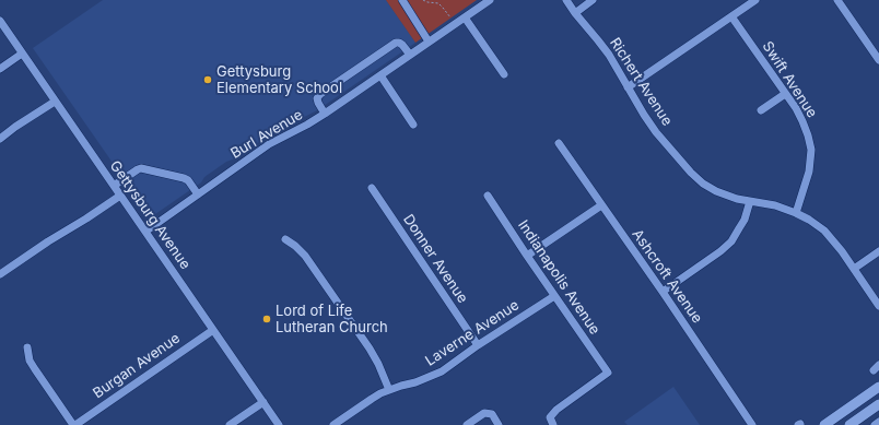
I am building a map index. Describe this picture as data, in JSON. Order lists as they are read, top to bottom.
{
  "streets": {
    "street": [
      "Swift Avenue",
      "Richert Avenue",
      "Burl Avenue",
      "Gettysburg Avenue",
      "Donner Avenue",
      "Ashcroft Avenue",
      "Indianapolis Avenue",
      "Laverne Avenue",
      "Burgan Avenue"
    ]
  },
  "crossings": [
    ["Swift Avenue", "Richert Avenue"],
    ["Burl Avenue", "Gettysburg Avenue"],
    ["Gettysburg Avenue", "Burgan Avenue"],
    ["Donner Avenue", "Laverne Avenue"],
    ["Indianapolis Avenue", "Laverne Avenue"]
  ],
  "places": ["Gettysburg Elementary School", "Lord of Life Lutheran Church"]
}
